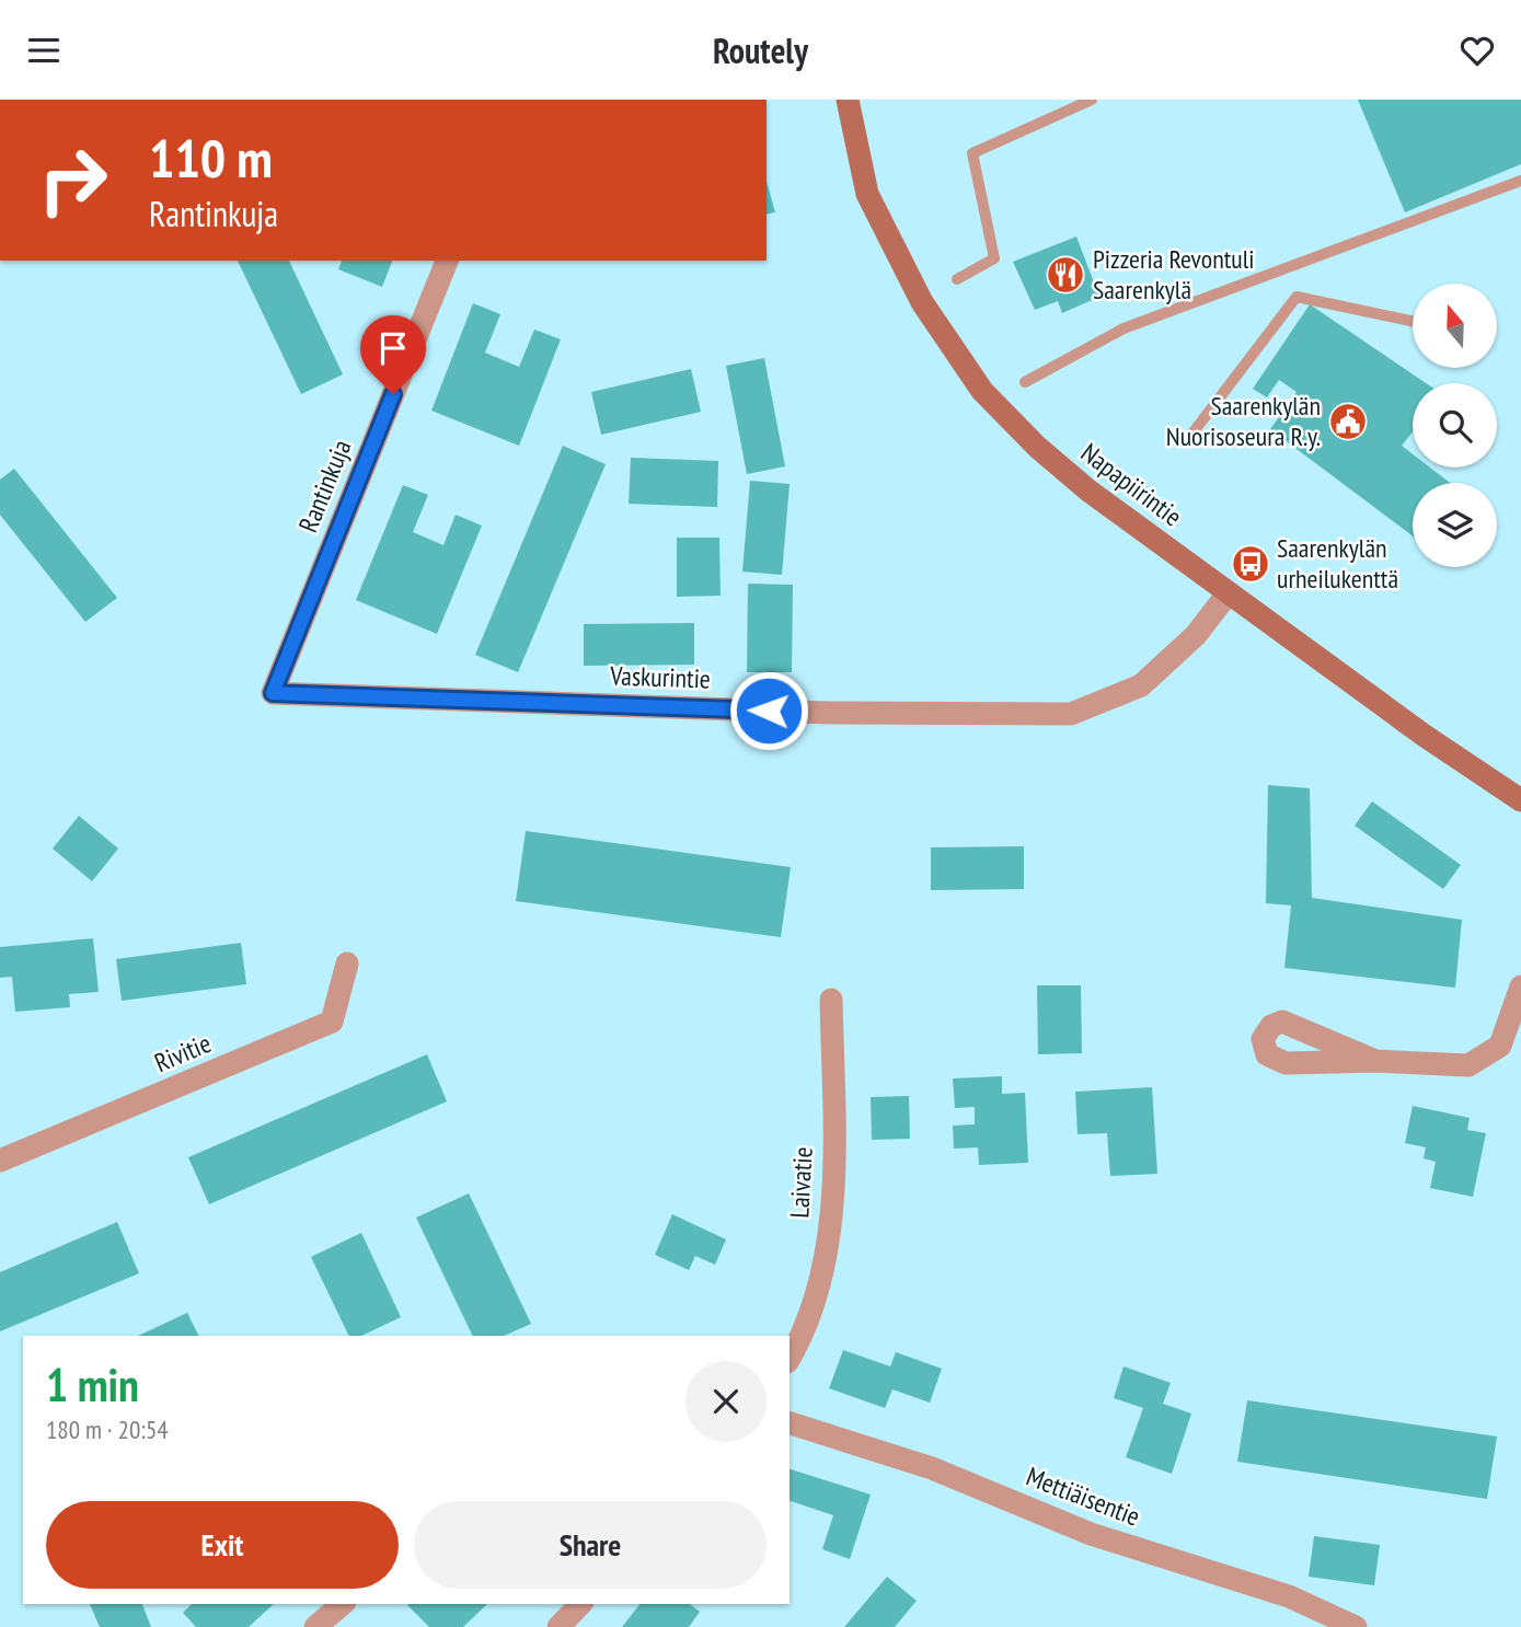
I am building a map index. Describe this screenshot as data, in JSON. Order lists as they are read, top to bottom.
{
  "streets": {
    "main road": ["Napapiirintie"],
    "street": [
      "Rantinkuja",
      "Vaskurintie",
      "Rivitie",
      "Laivatie",
      "Mettiäisentie"
    ]
  },
  "crossings": [
    ["Napapiirintie", "Vaskurintie"],
    ["Rantinkuja", "Vaskurintie"]
  ],
  "places": {
    "restaurant": ["Pizzeria Revontuli Saarenkylä"],
    "public building": ["Saarenkylän Nuorisoseura R.y."],
    "bus stop": ["Saarenkylän urheilukenttä"]
  },
  "north": "top",
  "page": {
    "header": "Routely",
    "turn": ["110 m", "Rantinkuja"],
    "heading": ["1 min", "180 m · 20:54"],
    "buttons": ["Exit", "Share"]
  }
}
